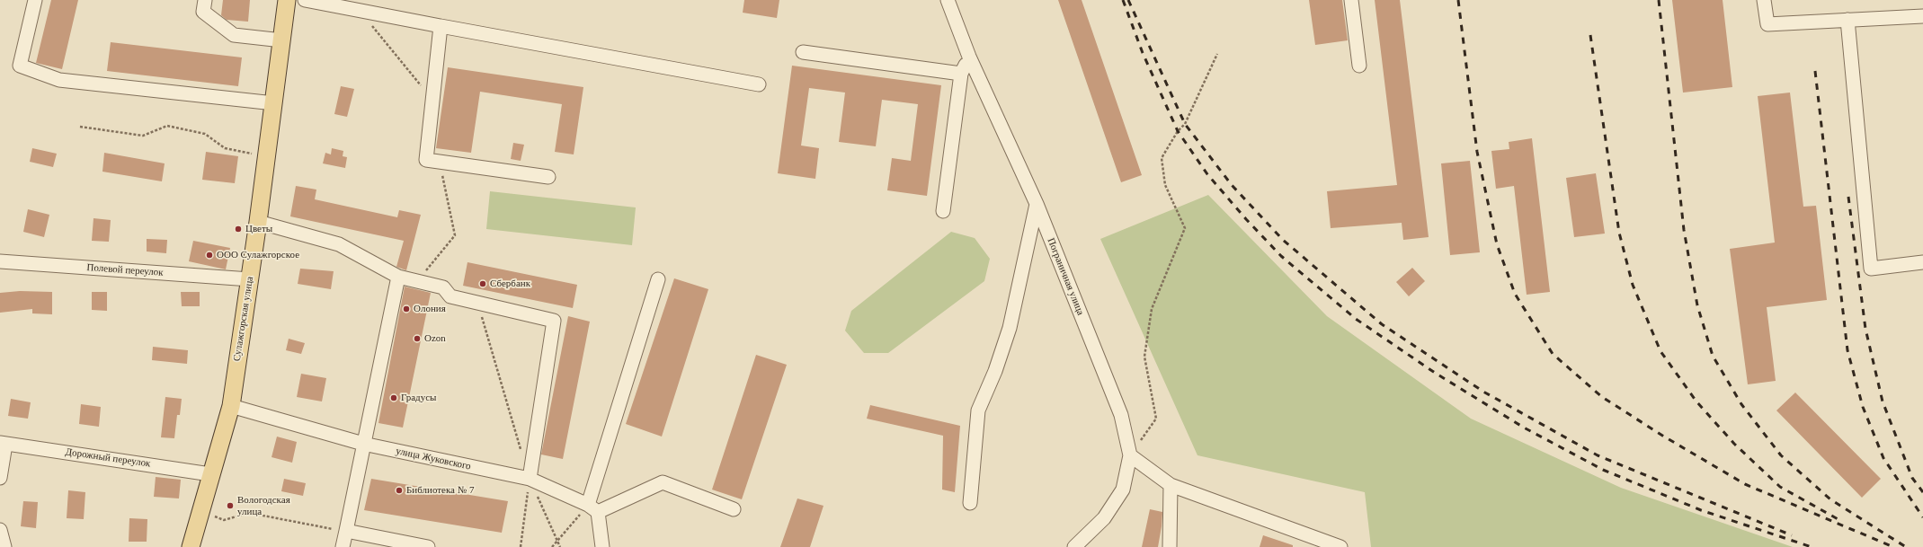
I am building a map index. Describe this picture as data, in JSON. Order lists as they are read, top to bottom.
{
  "streets": {
    "main road": ["Сулажгорская улица"],
    "street": [
      "Полевой переулок",
      "Пограничная улица",
      "Дорожный переулок",
      "улица Жуковского"
    ]
  },
  "crossings": [
    ["Полевой переулок", "Сулажгорская улица"],
    ["Сулажгорская улица", "Дорожный переулок"],
    ["Сулажгорская улица", "улица Жуковского"]
  ],
  "places": [
    "Цветы",
    "ООО Сулажгорское",
    "Сбербанк",
    "Олония",
    "Ozon",
    "Градусы",
    "Библиотека № 7",
    "Вологодская улица"
  ]
}
